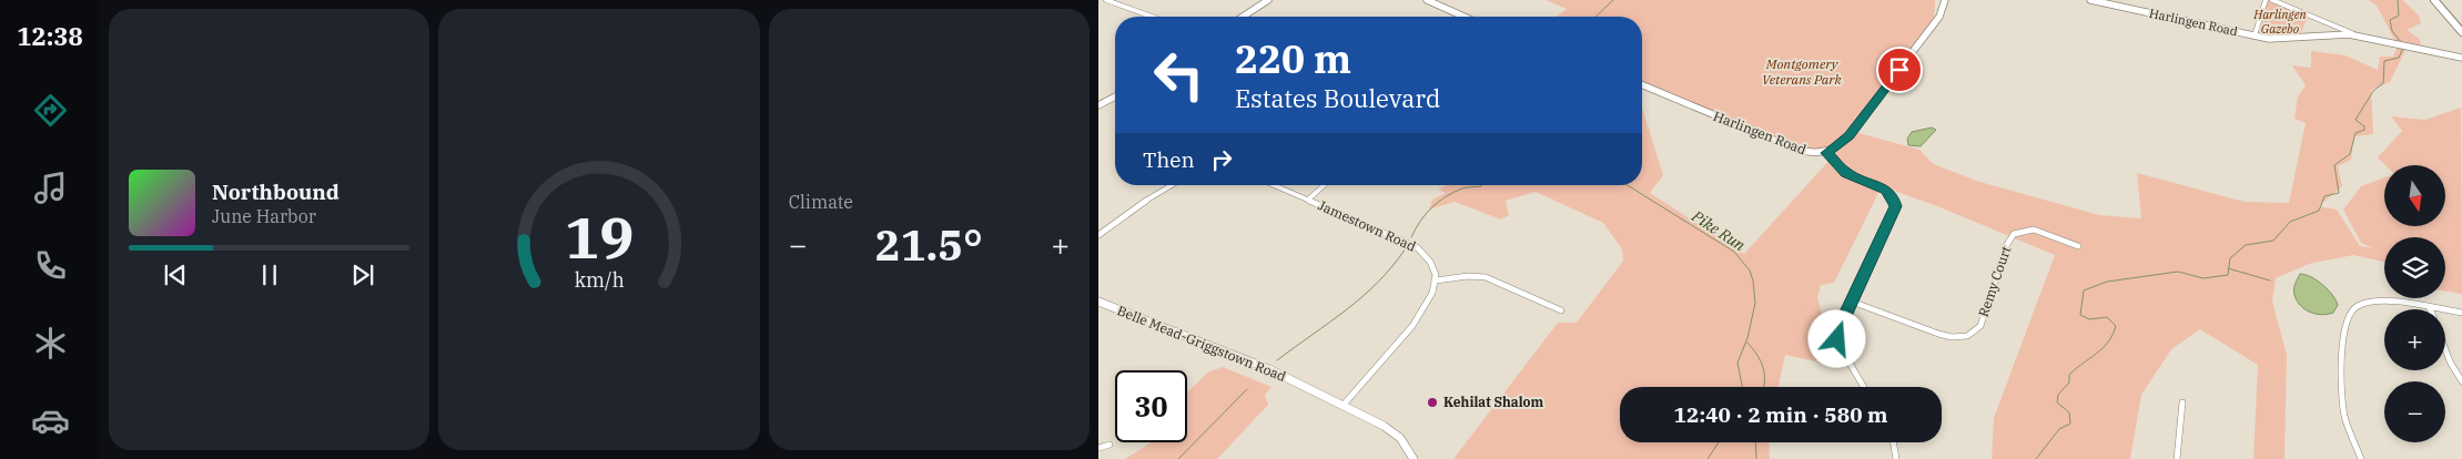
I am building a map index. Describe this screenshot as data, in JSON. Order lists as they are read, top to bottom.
{
  "streets": {
    "street": [
      "Harlingen Road",
      "Jamestown Road",
      "Remy Court",
      "Belle Mead-Griggstown Road"
    ]
  },
  "water": ["Pike Run"],
  "parks": ["Harlingen Gazebo", "Montgomery Veterans Park"],
  "places": ["Kehilat Shalom"],
  "north": "bottom",
  "page": {
    "tabs": "12:38",
    "tile": "Climate",
    "turn": ["220 m", "Estates Boulevard"],
    "then": "Then",
    "map_buttons": ["+", "−"],
    "song": ["Northbound", "June Harbor"],
    "heat": ["−", "21.5°", "+"],
    "limit": "30",
    "trip": "12:40 · 2 min · 580 m",
    "gauge": ["19", "km/h"]
  }
}
